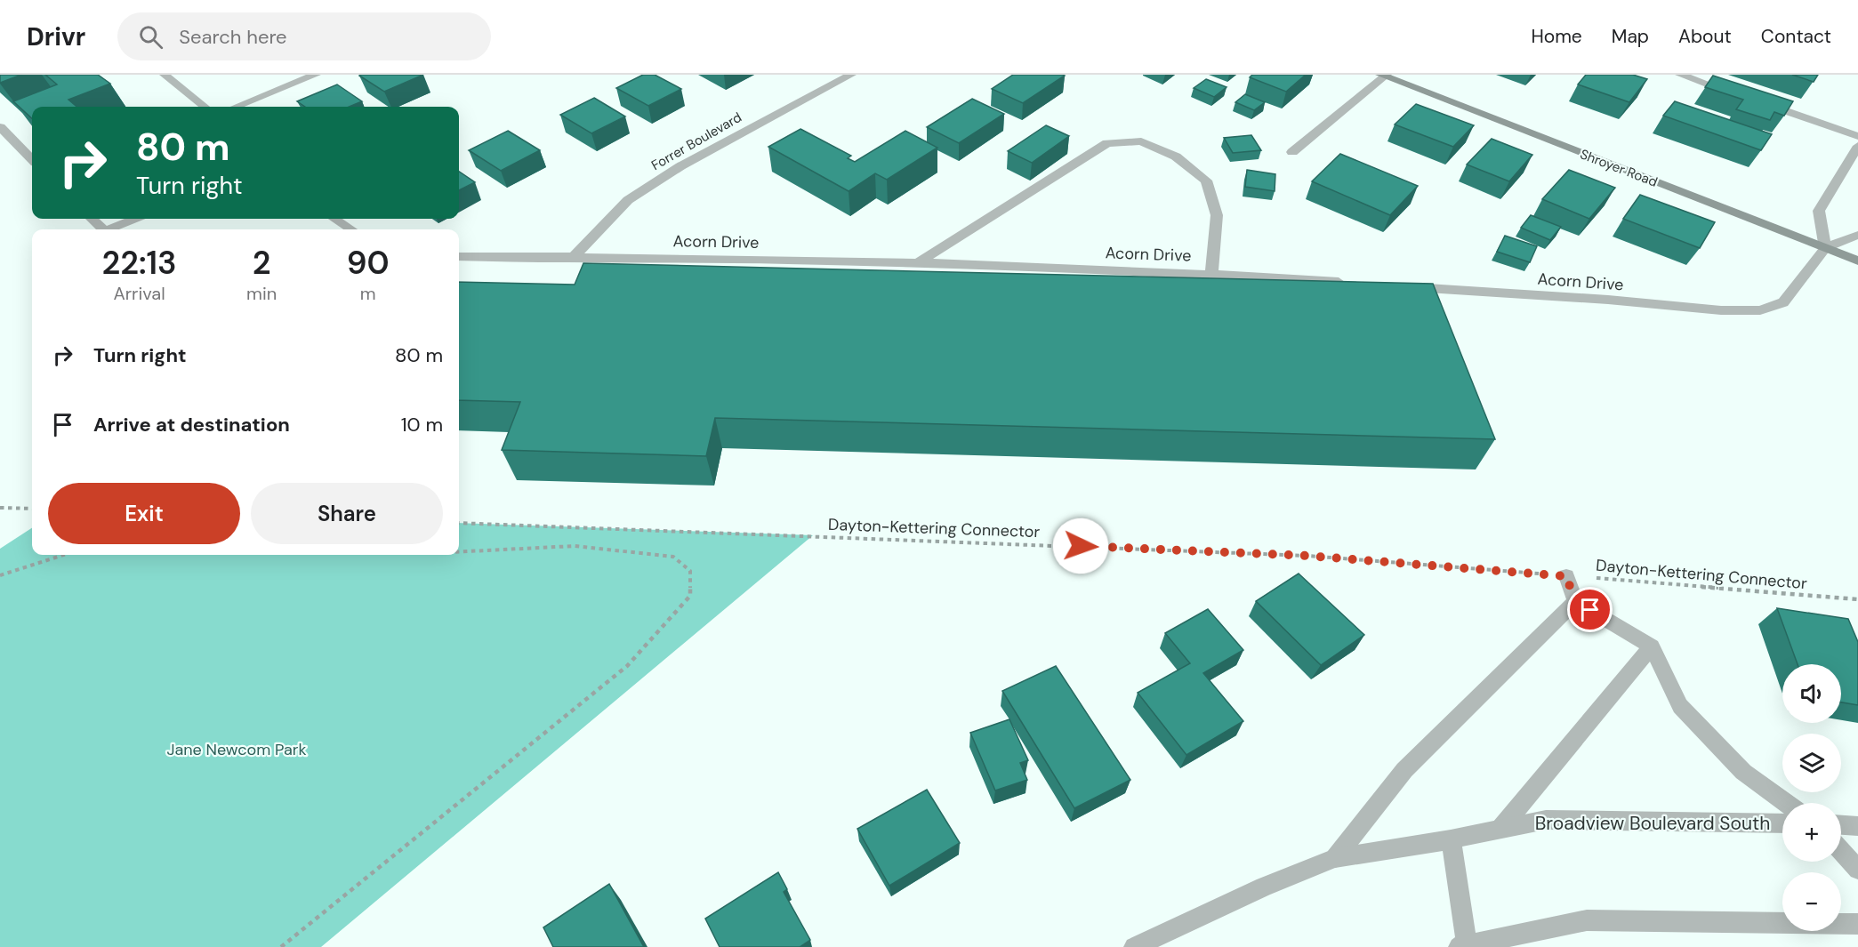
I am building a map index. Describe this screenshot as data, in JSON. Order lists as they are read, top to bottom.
{
  "streets": {
    "main road": ["Shroyer Road"],
    "street": ["Forrer Boulevard", "Acorn Drive", "Broadview Boulevard South"],
    "path": ["Dayton-Kettering Connector"]
  },
  "crossings": [
    ["Forrer Boulevard", "Acorn Drive"],
    ["Shroyer Road", "Acorn Drive"]
  ],
  "parks": ["Jane Newcom Park"],
  "page": {
    "header": "Drivr",
    "search": "Search here",
    "nav": [
      "Home",
      "Map",
      "About",
      "Contact"
    ],
    "turn": ["80 m", "Turn right"],
    "eta": [
      "22:13",
      "Arrival",
      "2",
      "min",
      "90",
      "m"
    ],
    "list": [
      {
        "name": "Turn right",
        "value": "80 m"
      },
      {
        "name": "Arrive at destination",
        "value": "10 m"
      }
    ],
    "buttons": ["Exit", "Share"],
    "map_buttons": ["+", "−"]
  }
}
